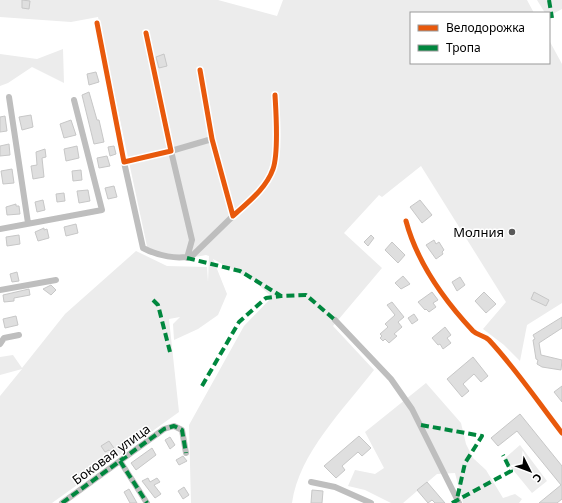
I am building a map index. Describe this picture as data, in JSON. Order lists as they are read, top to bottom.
{
  "streets": {
    "street": ["Боковая улица"]
  },
  "places": ["Молния"],
  "legend": ["Велодорожка", "Тропа"],
  "north": "bottom right"
}
